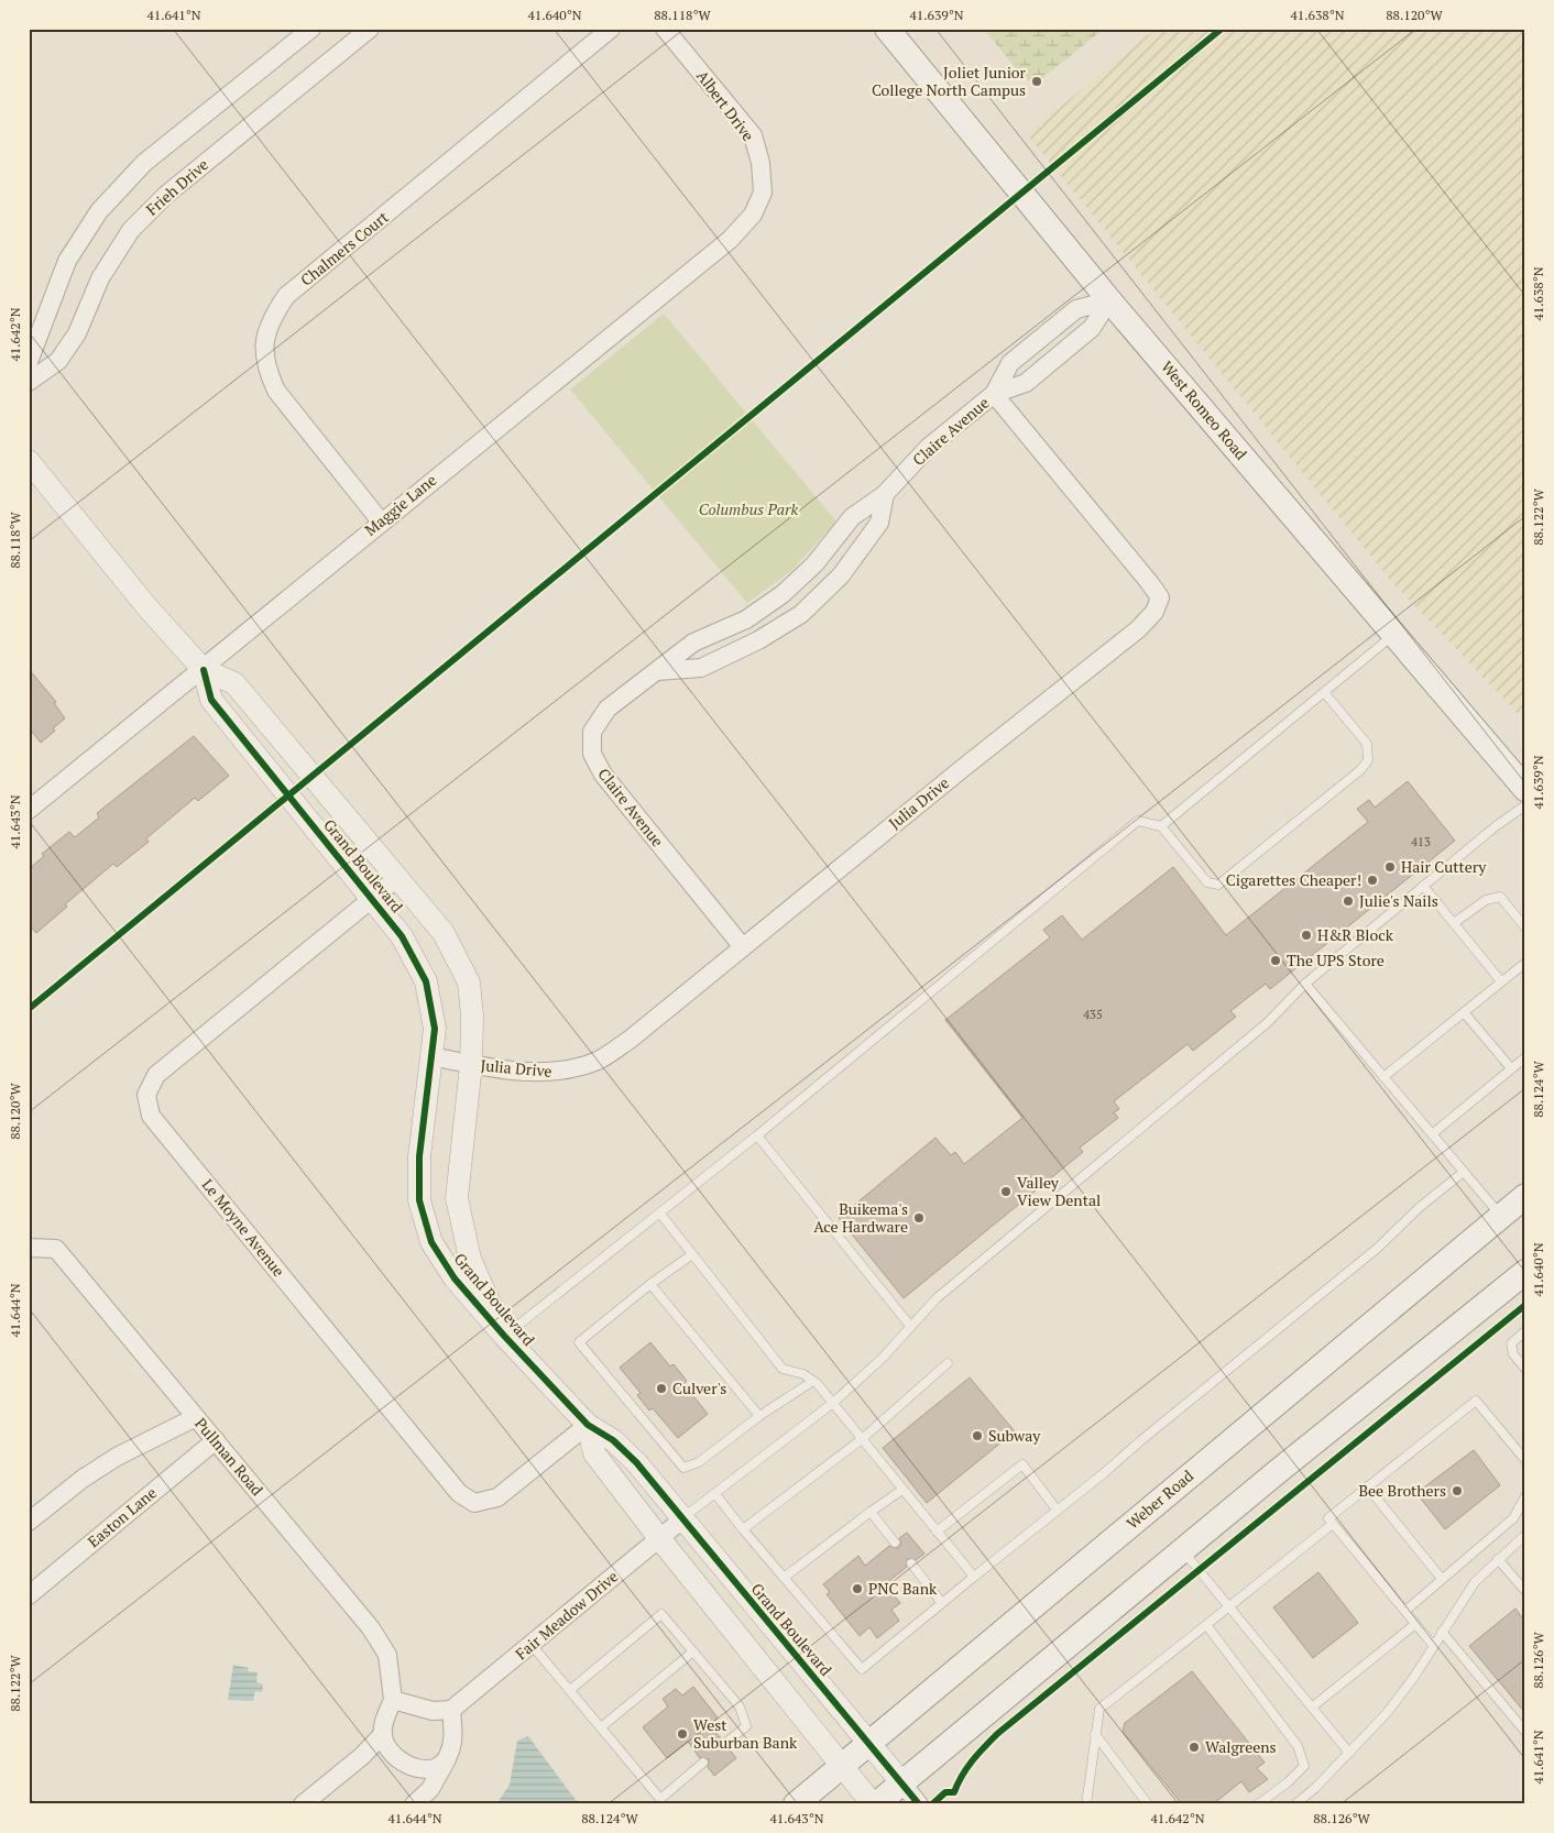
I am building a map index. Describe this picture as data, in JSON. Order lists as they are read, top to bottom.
{
  "streets": {
    "main road": ["West Romeo Road", "Weber Road"],
    "street": [
      "Albert Drive",
      "Frieh Drive",
      "Chalmers Court",
      "Claire Avenue",
      "Maggie Lane",
      "Julia Drive",
      "Grand Boulevard",
      "Le Moyne Avenue",
      "Pullman Road",
      "Easton Lane",
      "Fair Meadow Drive"
    ]
  },
  "crossings": [
    ["Albert Drive", "Maggie Lane"],
    ["Chalmers Court", "Maggie Lane"],
    ["West Romeo Road", "Claire Avenue"],
    ["Claire Avenue", "Julia Drive"],
    ["Maggie Lane", "Grand Boulevard"],
    ["Julia Drive", "Grand Boulevard"],
    ["Grand Boulevard", "Le Moyne Avenue"],
    ["Grand Boulevard", "Weber Road"],
    ["Grand Boulevard", "Fair Meadow Drive"],
    ["Pullman Road", "Easton Lane"],
    ["Pullman Road", "Fair Meadow Drive"]
  ],
  "parks": ["Columbus Park"],
  "places": [
    "Joliet Junior College North Campus",
    "Hair Cuttery",
    "Cigarettes Cheaper!",
    "Julie's Nails",
    "H&R Block",
    "The UPS Store",
    "Valley View Dental",
    "Buikema's Ace Hardware",
    "Culver's",
    "Subway",
    "Bee Brothers",
    "PNC Bank",
    "West Suburban Bank",
    "Walgreens"
  ],
  "house_numbers": ["413", "435"],
  "coordinates": [
    "41.641°N",
    "41.640°N",
    "88.118°W",
    "41.639°N",
    "41.638°N",
    "88.120°W",
    "41.642°N",
    "88.122°W",
    "41.643°N",
    "88.124°W",
    "41.644°N",
    "88.126°W"
  ]
}
